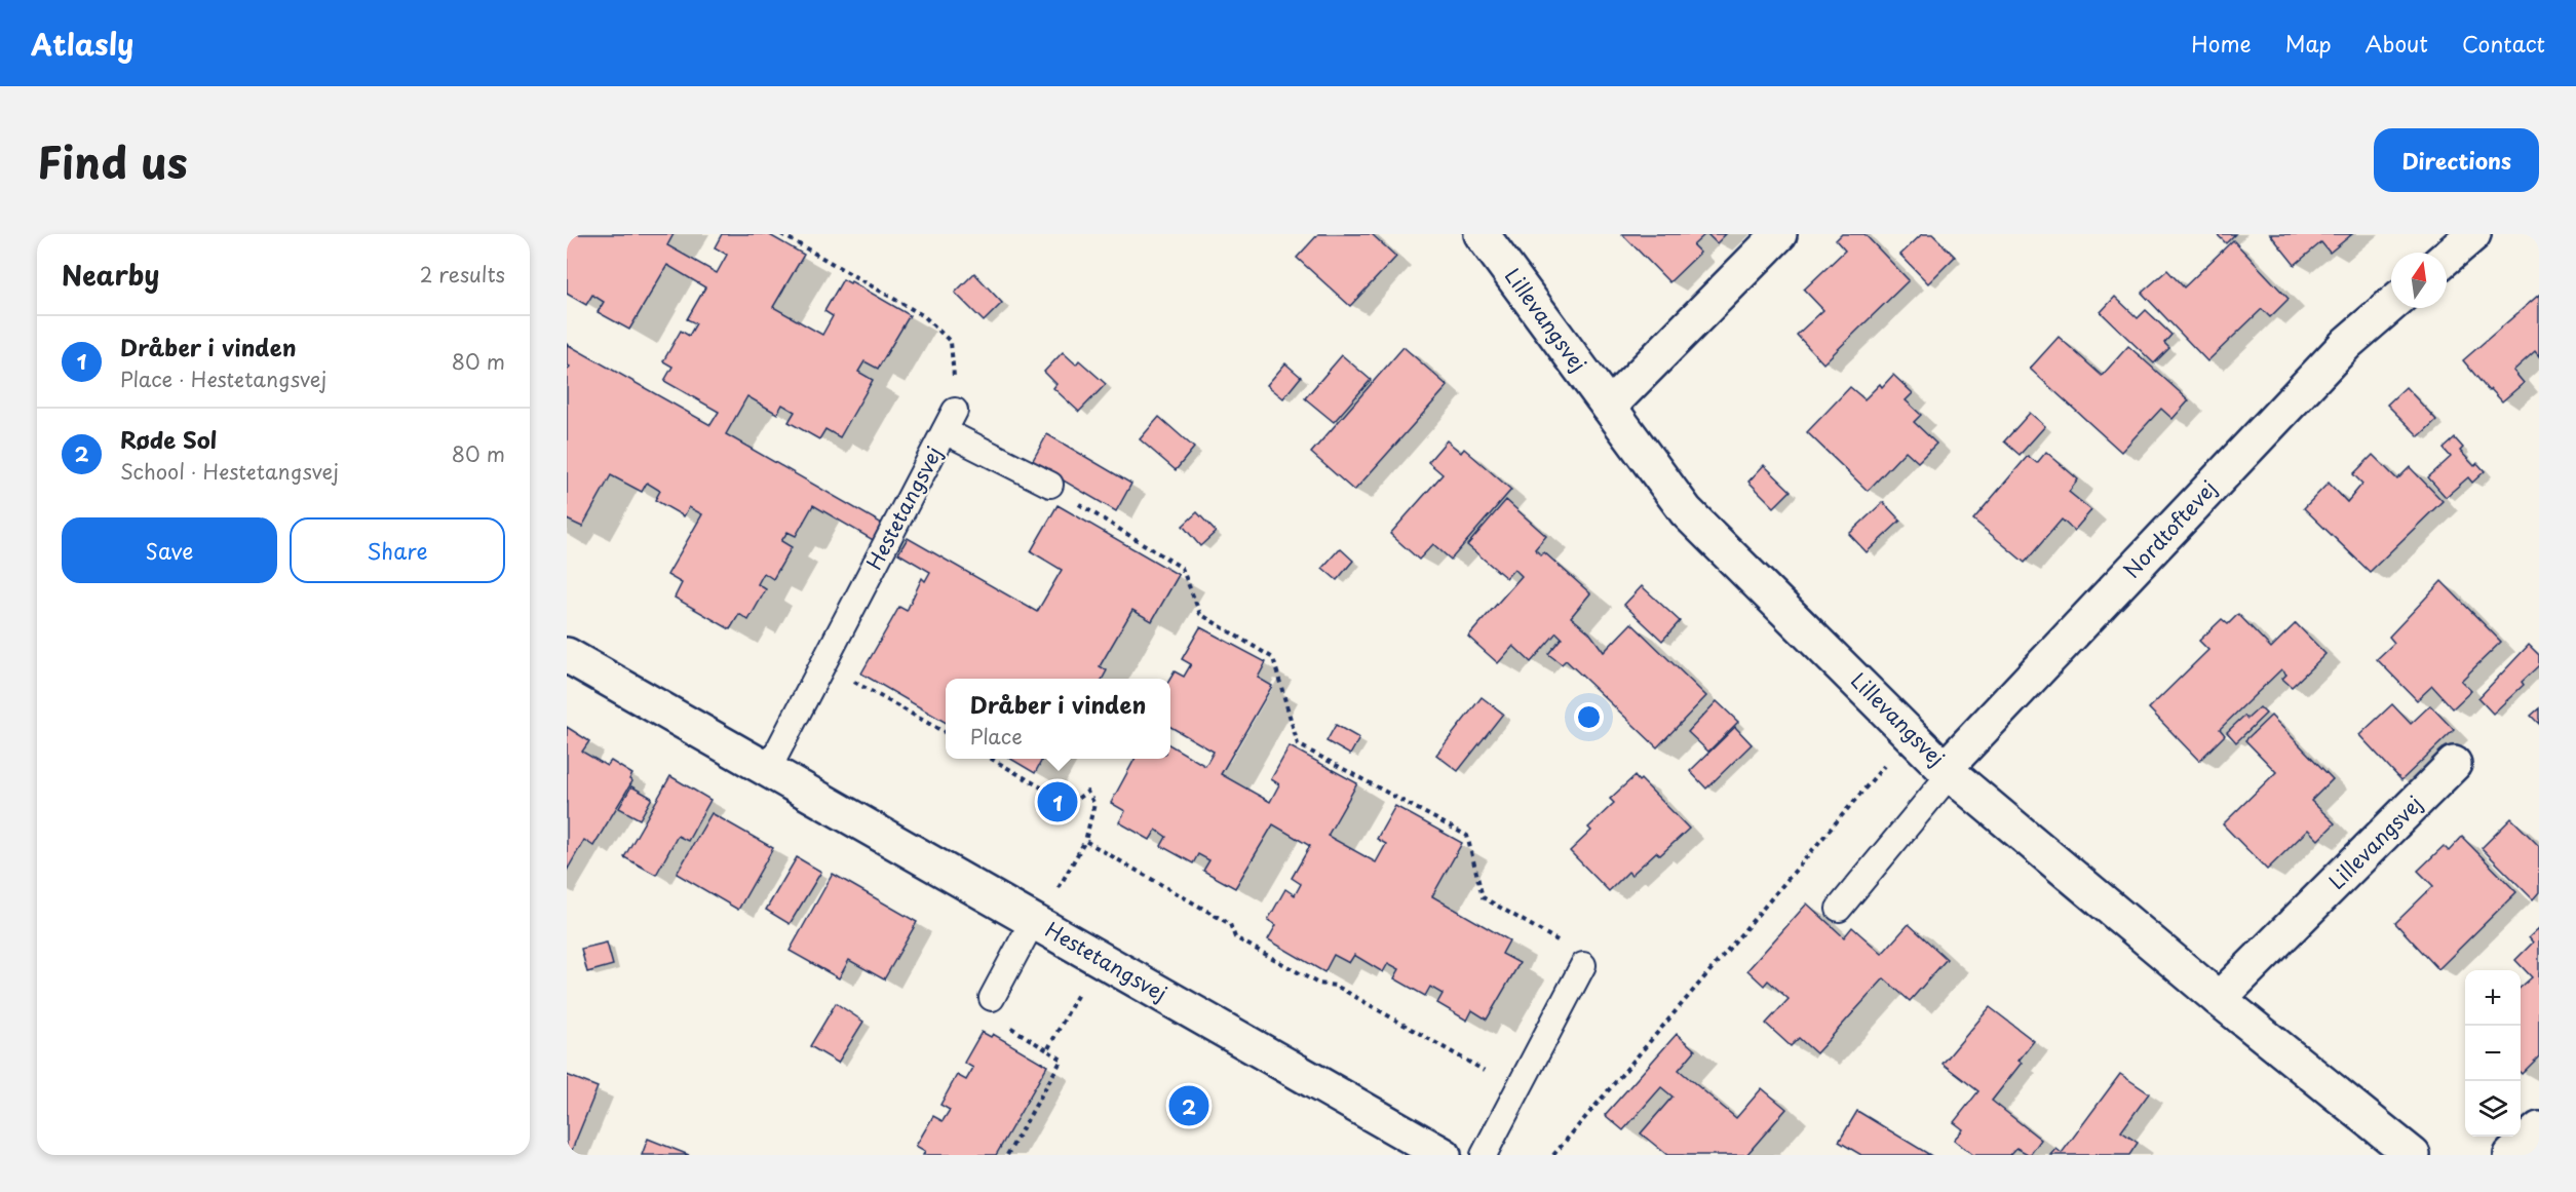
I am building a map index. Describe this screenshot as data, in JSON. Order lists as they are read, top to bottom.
{
  "streets": {
    "street": ["Lillevangsvej", "Hestetangsvej", "Nordtoftevej"]
  },
  "crossings": [
    ["Lillevangsvej", "Nordtoftevej"]
  ],
  "north": "top",
  "page": {
    "header": "Atlasly",
    "nav": [
      "Home",
      "Map",
      "About",
      "Contact"
    ],
    "title": "Find us",
    "buttons": [
      "Directions",
      ["Save", "Share"]
    ],
    "heading": ["Nearby", "2 results"],
    "list": [
      {
        "mark": "1",
        "name": "Dråber i vinden",
        "note": "Place · Hestetangsvej",
        "value": "80 m"
      },
      {
        "mark": "2",
        "name": "Røde Sol",
        "note": "School · Hestetangsvej",
        "value": "80 m"
      }
    ],
    "popup": ["Dråber i vinden", "Place"],
    "pins": ["1", "2"],
    "map_buttons": ["+", "−"]
  }
}
